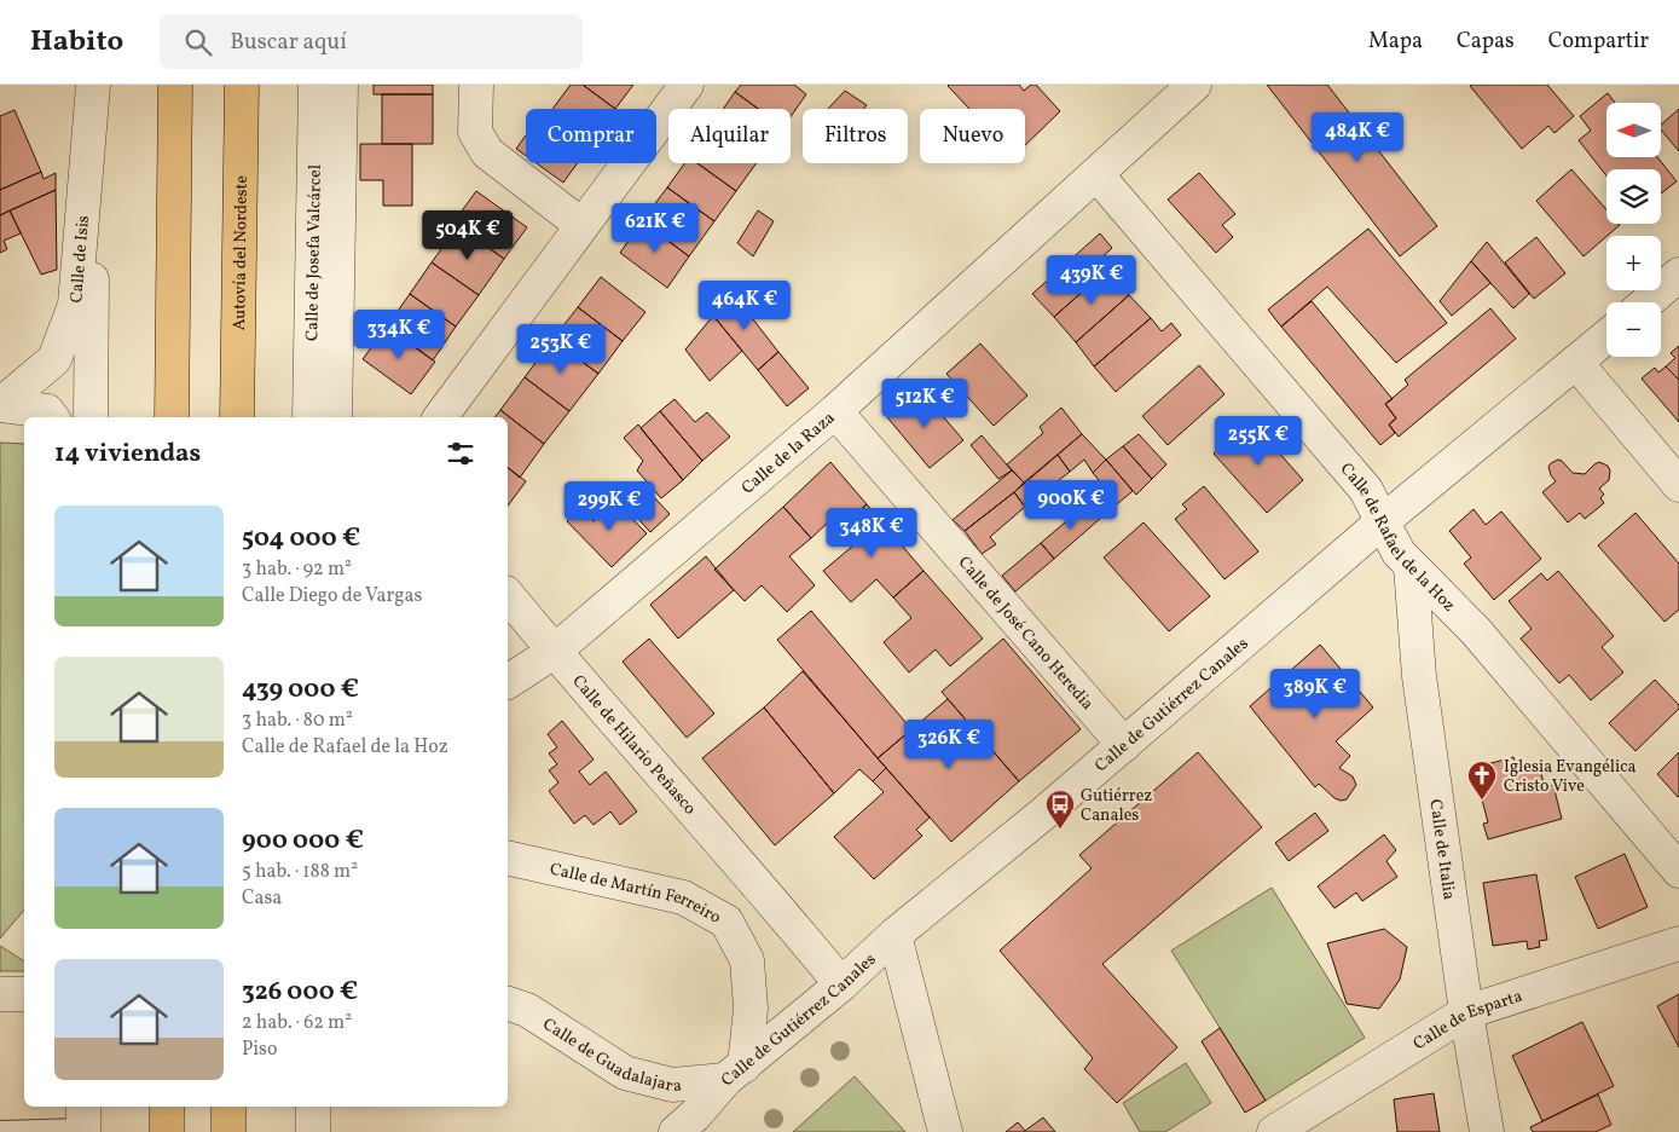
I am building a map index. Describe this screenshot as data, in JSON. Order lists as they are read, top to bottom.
{
  "streets": {
    "highway": ["Autovía del Nordeste"],
    "street": [
      "Calle de Josefa Valcárcel",
      "Calle de Isis",
      "Calle de la Raza",
      "Calle de Rafael de la Hoz",
      "Calle de José Cano Heredia",
      "Calle de Gutiérrez Canales",
      "Calle de Hilario Peñasco",
      "Calle de Italia",
      "Calle de Martín Ferreiro",
      "Calle de Esparta",
      "Calle de Guadalajara"
    ]
  },
  "crossings": [
    ["Calle de la Raza", "Calle de Rafael de la Hoz"],
    ["Calle de la Raza", "Calle de José Cano Heredia"],
    ["Calle de la Raza", "Calle de Hilario Peñasco"],
    ["Calle de Rafael de la Hoz", "Calle de Gutiérrez Canales"],
    ["Calle de Rafael de la Hoz", "Calle de Italia"],
    ["Calle de José Cano Heredia", "Calle de Gutiérrez Canales"],
    ["Calle de Gutiérrez Canales", "Calle de Hilario Peñasco"],
    ["Calle de Gutiérrez Canales", "Calle de Martín Ferreiro"],
    ["Calle de Gutiérrez Canales", "Calle de Guadalajara"],
    ["Calle de Italia", "Calle de Esparta"],
    ["Calle de Martín Ferreiro", "Calle de Guadalajara"]
  ],
  "places": {
    "church": ["Iglesia Evangélica Cristo Vive"],
    "bus stop": ["Gutiérrez Canales"]
  },
  "north": "left",
  "page": {
    "header": "Habito",
    "search": "Buscar aquí",
    "nav": ["Mapa", "Capas", "Compartir"],
    "map_buttons": ["+", "−"],
    "chip": [
      "Comprar",
      "Alquilar",
      "Filtros",
      "Nuevo"
    ],
    "price": [
      "484K €",
      "621K €",
      "504K €",
      "439K €",
      "464K €",
      "334K €",
      "253K €",
      "512K €",
      "255K €",
      "900K €",
      "299K €",
      "348K €",
      "389K €",
      "326K €"
    ],
    "heading": "14 viviendas",
    "list": [
      {
        "name": "504 000 €",
        "note": "3 hab. · 92 m² · Calle Diego de Vargas"
      },
      {
        "name": "439 000 €",
        "note": "3 hab. · 80 m² · Calle de Rafael de la Hoz"
      },
      {
        "name": "900 000 €",
        "note": "5 hab. · 188 m² · Casa"
      },
      {
        "name": "326 000 €",
        "note": "2 hab. · 62 m² · Piso"
      }
    ]
  }
}
